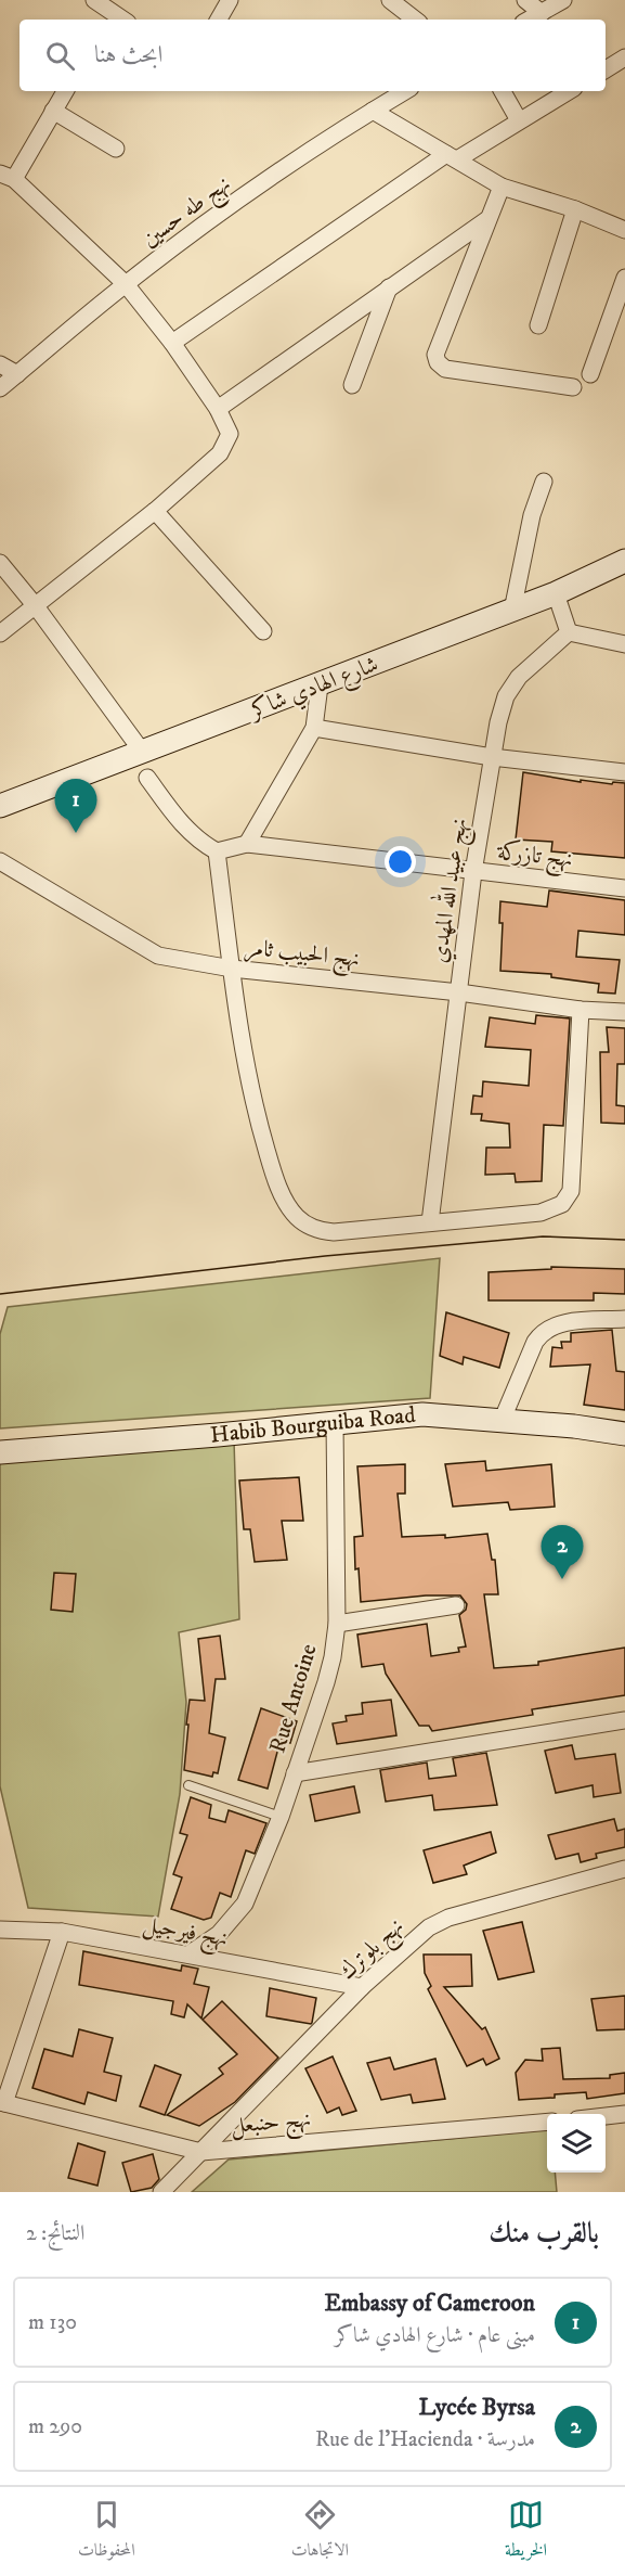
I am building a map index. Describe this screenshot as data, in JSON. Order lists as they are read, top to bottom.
{
  "streets": {
    "street": [
      "نهج طه حسين",
      "شارع الهادي شاكر",
      "نهج تازركة",
      "نهج عبيد الله المهدي",
      "نهج الحبيب ثامر",
      "Habib Bourguiba Road",
      "Rue Antoine",
      "نهج فيرجيل",
      "نهج بلوترك",
      "نهج حنبعل"
    ]
  },
  "crossings": [
    ["نهج تازركة", "نهج عبيد الله المهدي"],
    ["نهج عبيد الله المهدي", "نهج الحبيب ثامر"],
    ["Habib Bourguiba Road", "Rue Antoine"],
    ["Rue Antoine", "نهج فيرجيل"],
    ["نهج فيرجيل", "نهج بلوترك"],
    ["نهج بلوترك", "نهج حنبعل"]
  ],
  "page": {
    "search": "ابحث هنا",
    "pins": ["1", "2"],
    "heading": ["بالقرب منك", "النتائج: 2"],
    "list": [
      {
        "mark": "1",
        "name": "Embassy of Cameroon",
        "note": "مبنى عام · شارع الهادي شاكر",
        "value": "130 m"
      },
      {
        "mark": "2",
        "name": "Lycée Byrsa",
        "note": "مدرسة · Rue de l'Hacienda",
        "value": "290 m"
      }
    ],
    "nav": ["الخريطة", "الاتجاهات", "المحفوظات"]
  }
}
